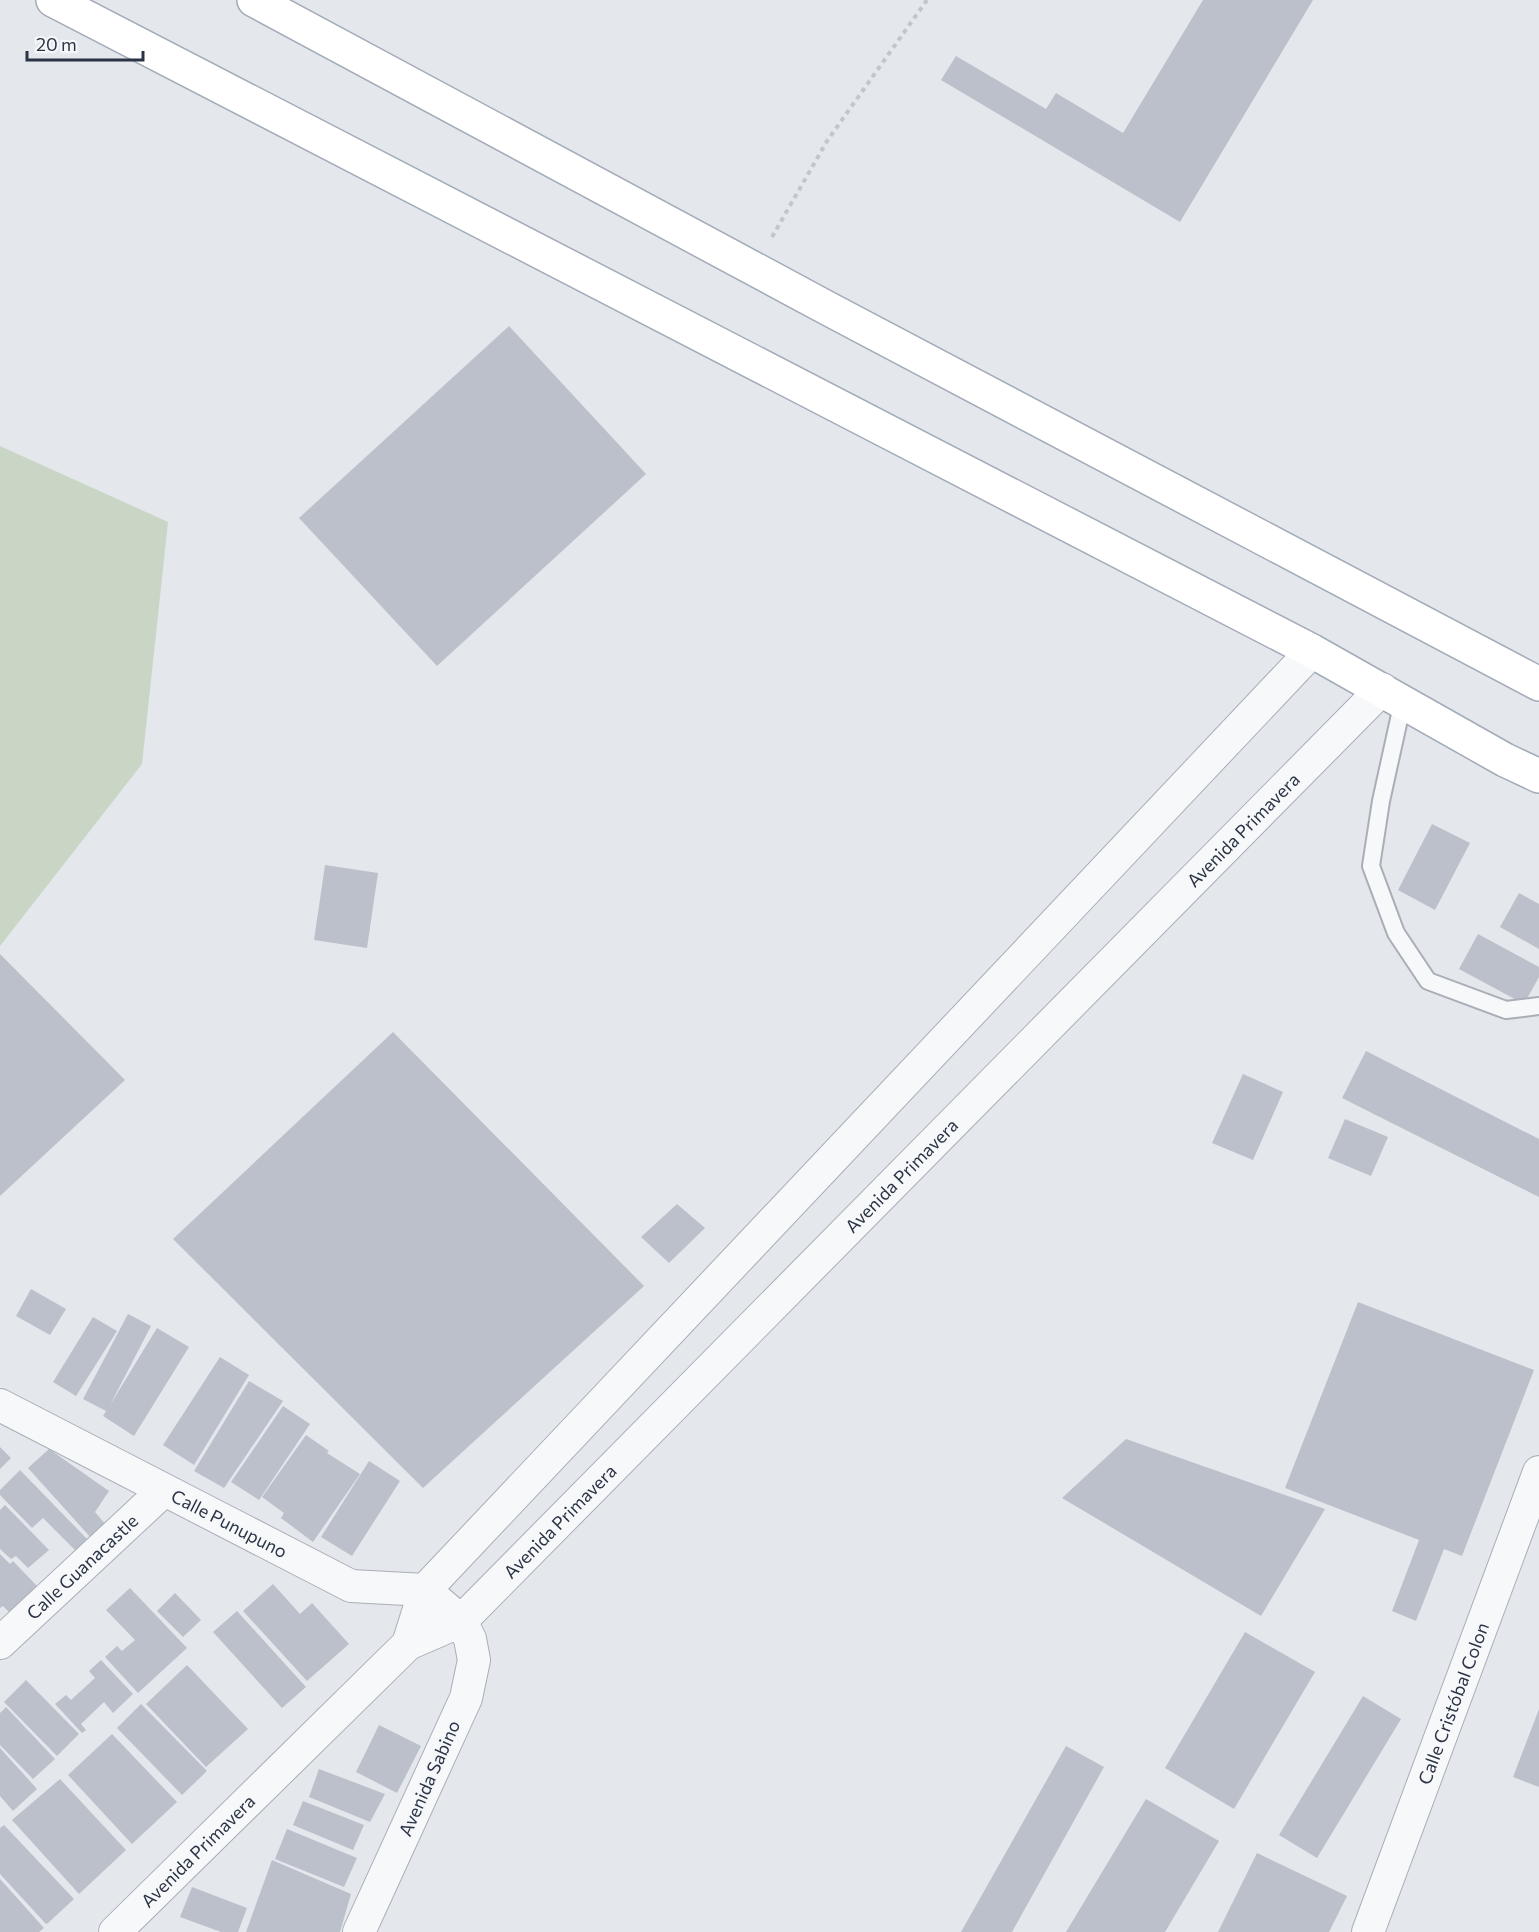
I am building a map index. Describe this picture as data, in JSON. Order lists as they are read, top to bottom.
{
  "streets": {
    "street": [
      "Avenida Primavera",
      "Calle Punupuno",
      "Calle Guanacastle",
      "Calle Cristóbal Colon",
      "Avenida Sabino"
    ]
  },
  "crossings": [
    ["Avenida Primavera", "Calle Punupuno"],
    ["Avenida Primavera", "Avenida Sabino"],
    ["Calle Punupuno", "Calle Guanacastle"]
  ],
  "scale_bar": "20 m"
}
